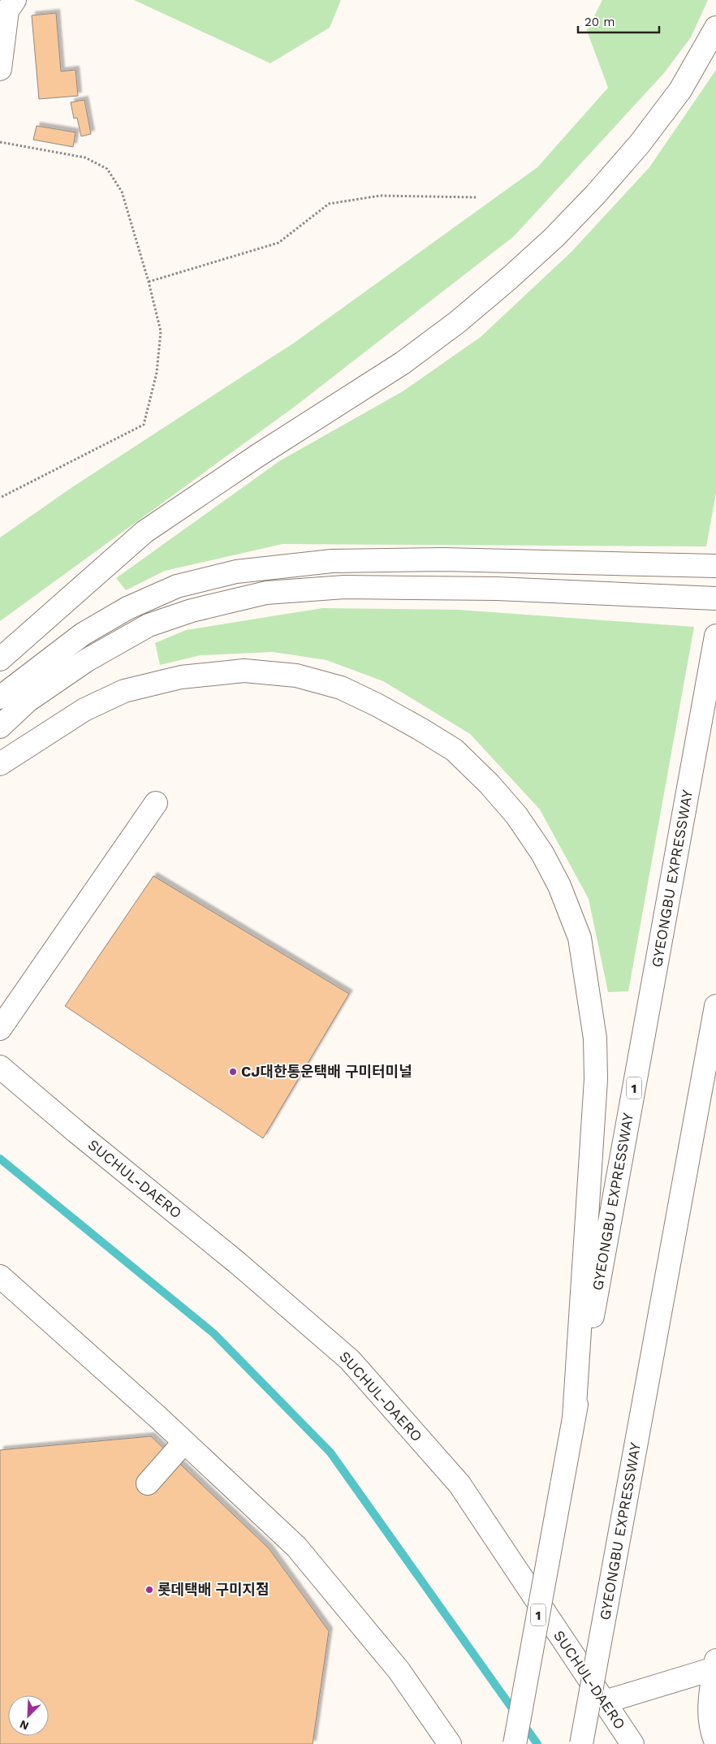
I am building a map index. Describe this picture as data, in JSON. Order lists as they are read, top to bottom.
{
  "streets": {
    "main road": ["GYEONGBU EXPRESSWAY", "1", "SUCHUL-DAERO"]
  },
  "places": ["CJ대한통운택배 구미터미널", "롯데택배 구미지점"],
  "scale_bar": "20 m",
  "north": "bottom left"
}
